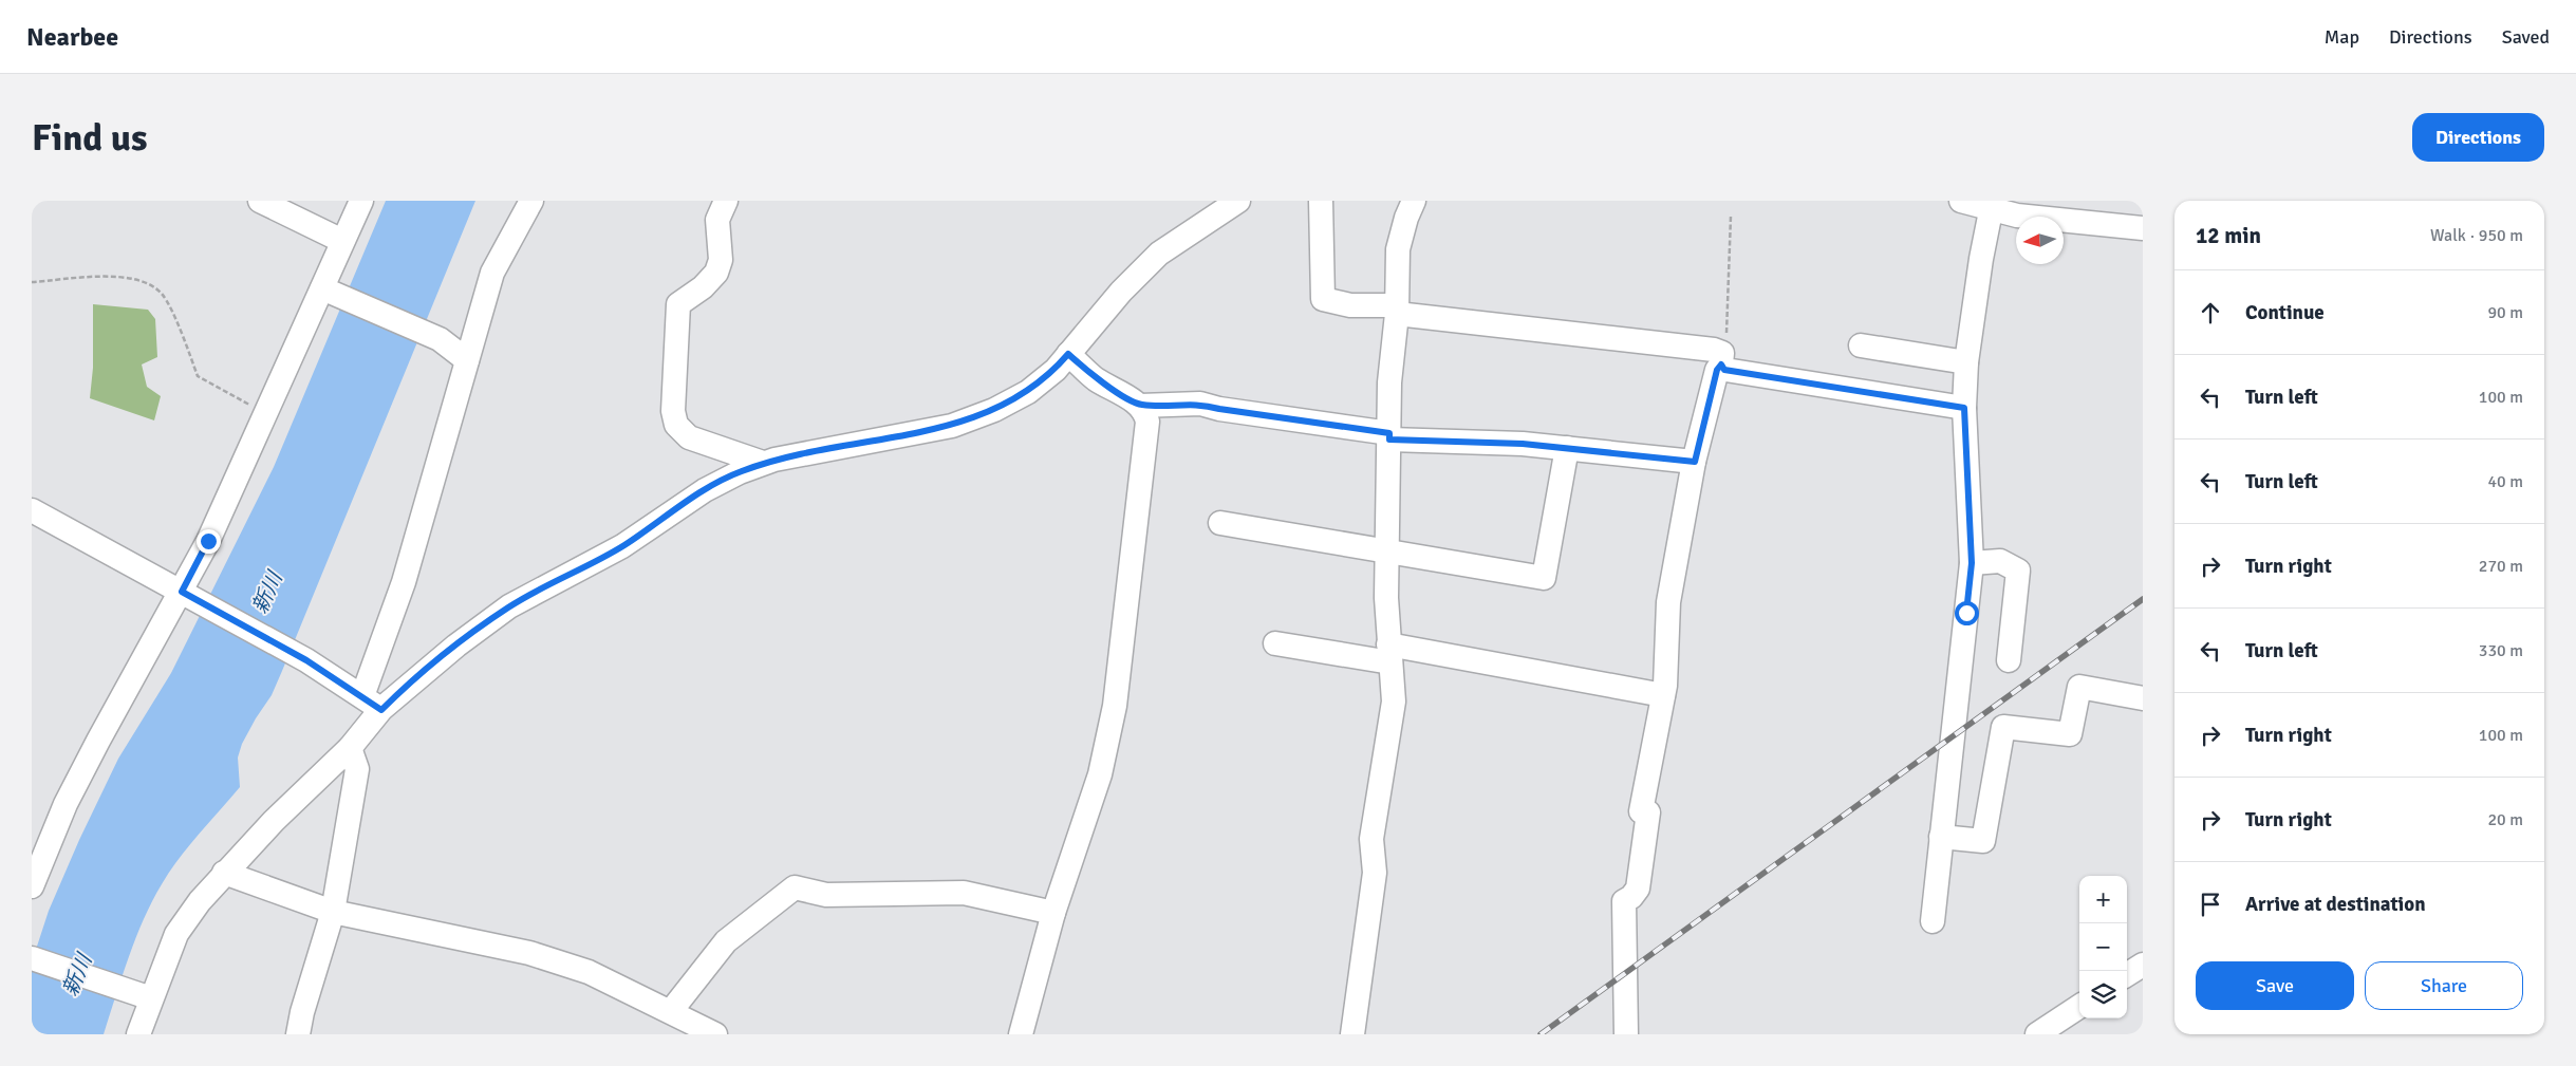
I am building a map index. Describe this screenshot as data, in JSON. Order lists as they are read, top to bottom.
{
  "water": ["新川"],
  "north": "left",
  "page": {
    "header": "Nearbee",
    "nav": ["Map", "Directions", "Saved"],
    "buttons": [
      "Directions",
      ["Save", "Share"]
    ],
    "title": "Find us",
    "heading": ["12 min", "Walk · 950 m"],
    "list": [
      ["Continue", "90 m"],
      ["Turn left", "100 m"],
      ["Turn left", "40 m"],
      ["Turn right", "270 m"],
      ["Turn left", "330 m"],
      ["Turn right", "100 m"],
      ["Turn right", "20 m"],
      "Arrive at destination"
    ],
    "map_buttons": ["+", "−"]
  }
}
